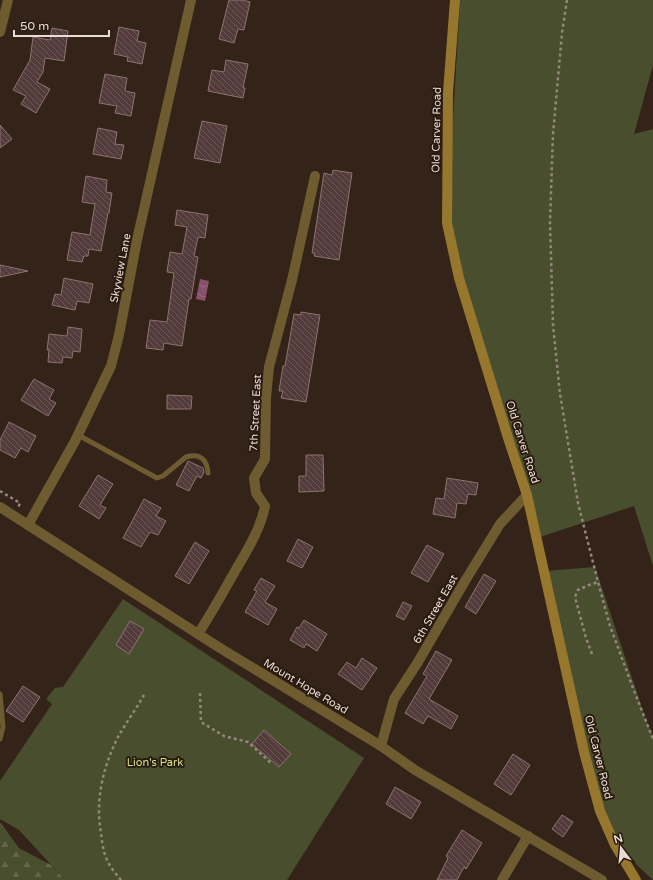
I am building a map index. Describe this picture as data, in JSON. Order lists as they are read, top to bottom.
{
  "streets": {
    "street": [
      "Old Carver Road",
      "Skyview Lane",
      "7th Street East",
      "6th Street East",
      "Mount Hope Road"
    ]
  },
  "crossings": [
    ["Old Carver Road", "6th Street East"],
    ["Skyview Lane", "Mount Hope Road"],
    ["7th Street East", "Mount Hope Road"],
    ["6th Street East", "Mount Hope Road"]
  ],
  "parks": ["Lion's Park"],
  "scale_bar": "50 m",
  "north": "top"
}
